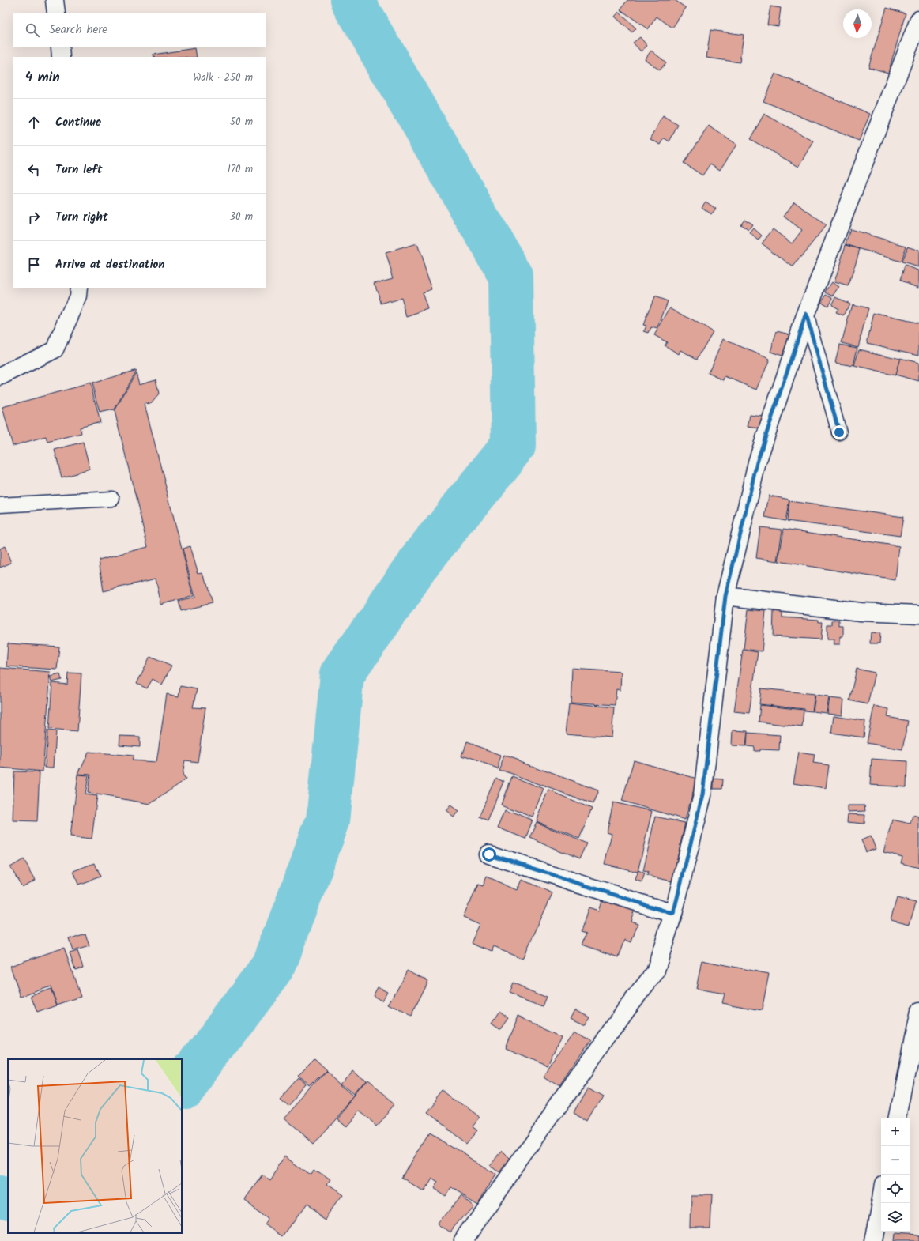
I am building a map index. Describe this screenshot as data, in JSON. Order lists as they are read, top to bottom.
{
  "north": "bottom",
  "page": {
    "search": "Search here",
    "heading": ["4 min", "Walk · 250 m"],
    "list": [
      ["Continue", "50 m"],
      ["Turn left", "170 m"],
      ["Turn right", "30 m"],
      "Arrive at destination"
    ],
    "map_buttons": ["+", "−"]
  }
}
